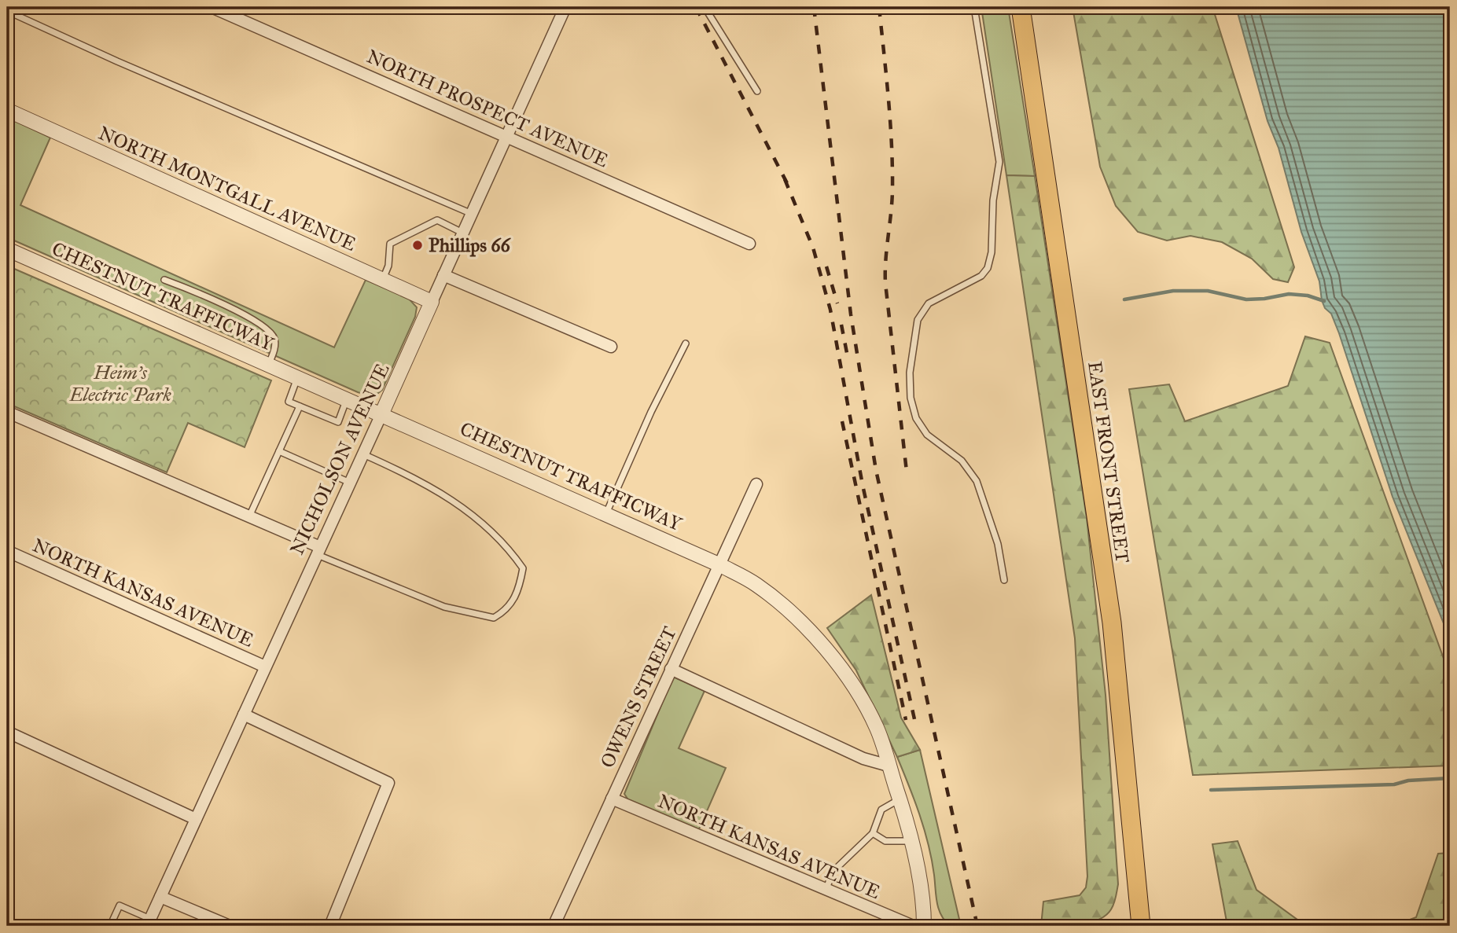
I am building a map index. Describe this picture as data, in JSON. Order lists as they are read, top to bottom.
{
  "streets": {
    "main road": ["EAST FRONT STREET"],
    "street": [
      "NORTH PROSPECT AVENUE",
      "NORTH MONTGALL AVENUE",
      "CHESTNUT TRAFFICWAY",
      "NICHOLSON AVENUE",
      "NORTH KANSAS AVENUE",
      "OWENS STREET"
    ]
  },
  "crossings": [
    ["NORTH PROSPECT AVENUE", "NICHOLSON AVENUE"],
    ["NORTH MONTGALL AVENUE", "NICHOLSON AVENUE"],
    ["CHESTNUT TRAFFICWAY", "NICHOLSON AVENUE"],
    ["CHESTNUT TRAFFICWAY", "OWENS STREET"],
    ["NICHOLSON AVENUE", "NORTH KANSAS AVENUE"],
    ["NORTH KANSAS AVENUE", "OWENS STREET"]
  ],
  "parks": ["Heim's Electric Park"],
  "places": ["Phillips 66"]
}
